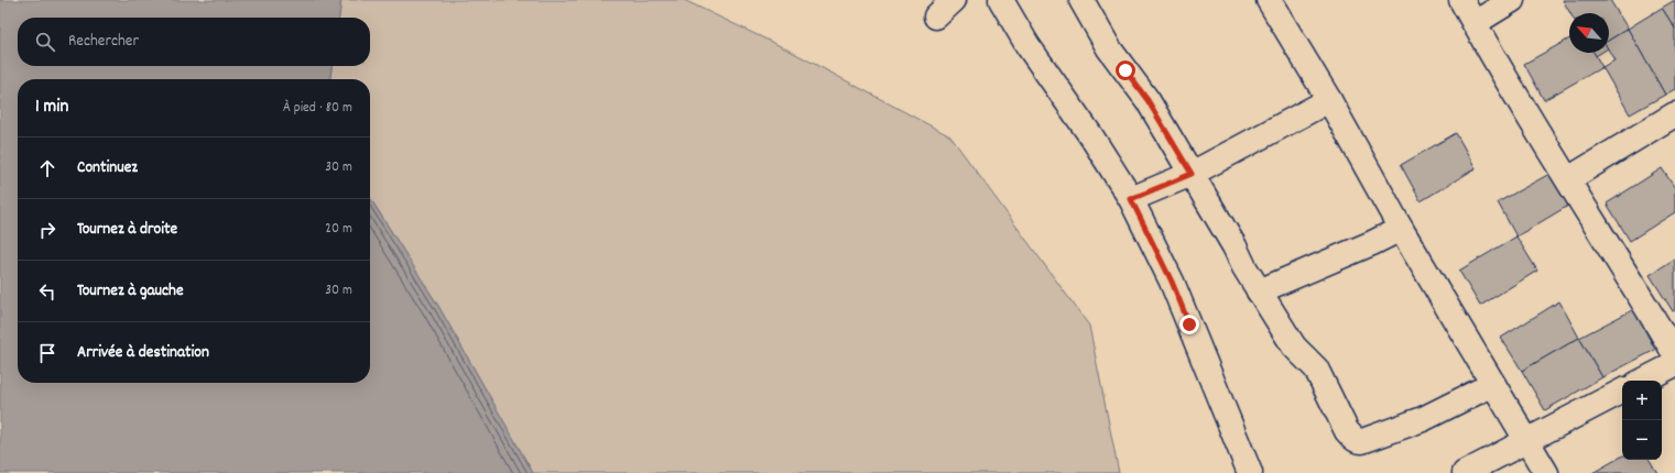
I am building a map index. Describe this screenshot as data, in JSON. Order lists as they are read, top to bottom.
{
  "north": "top left",
  "page": {
    "search": "Rechercher",
    "heading": ["1 min", "À pied · 80 m"],
    "list": [
      ["Continuez", "30 m"],
      ["Tournez à droite", "20 m"],
      ["Tournez à gauche", "30 m"],
      "Arrivée à destination"
    ],
    "map_buttons": ["+", "−"]
  }
}
